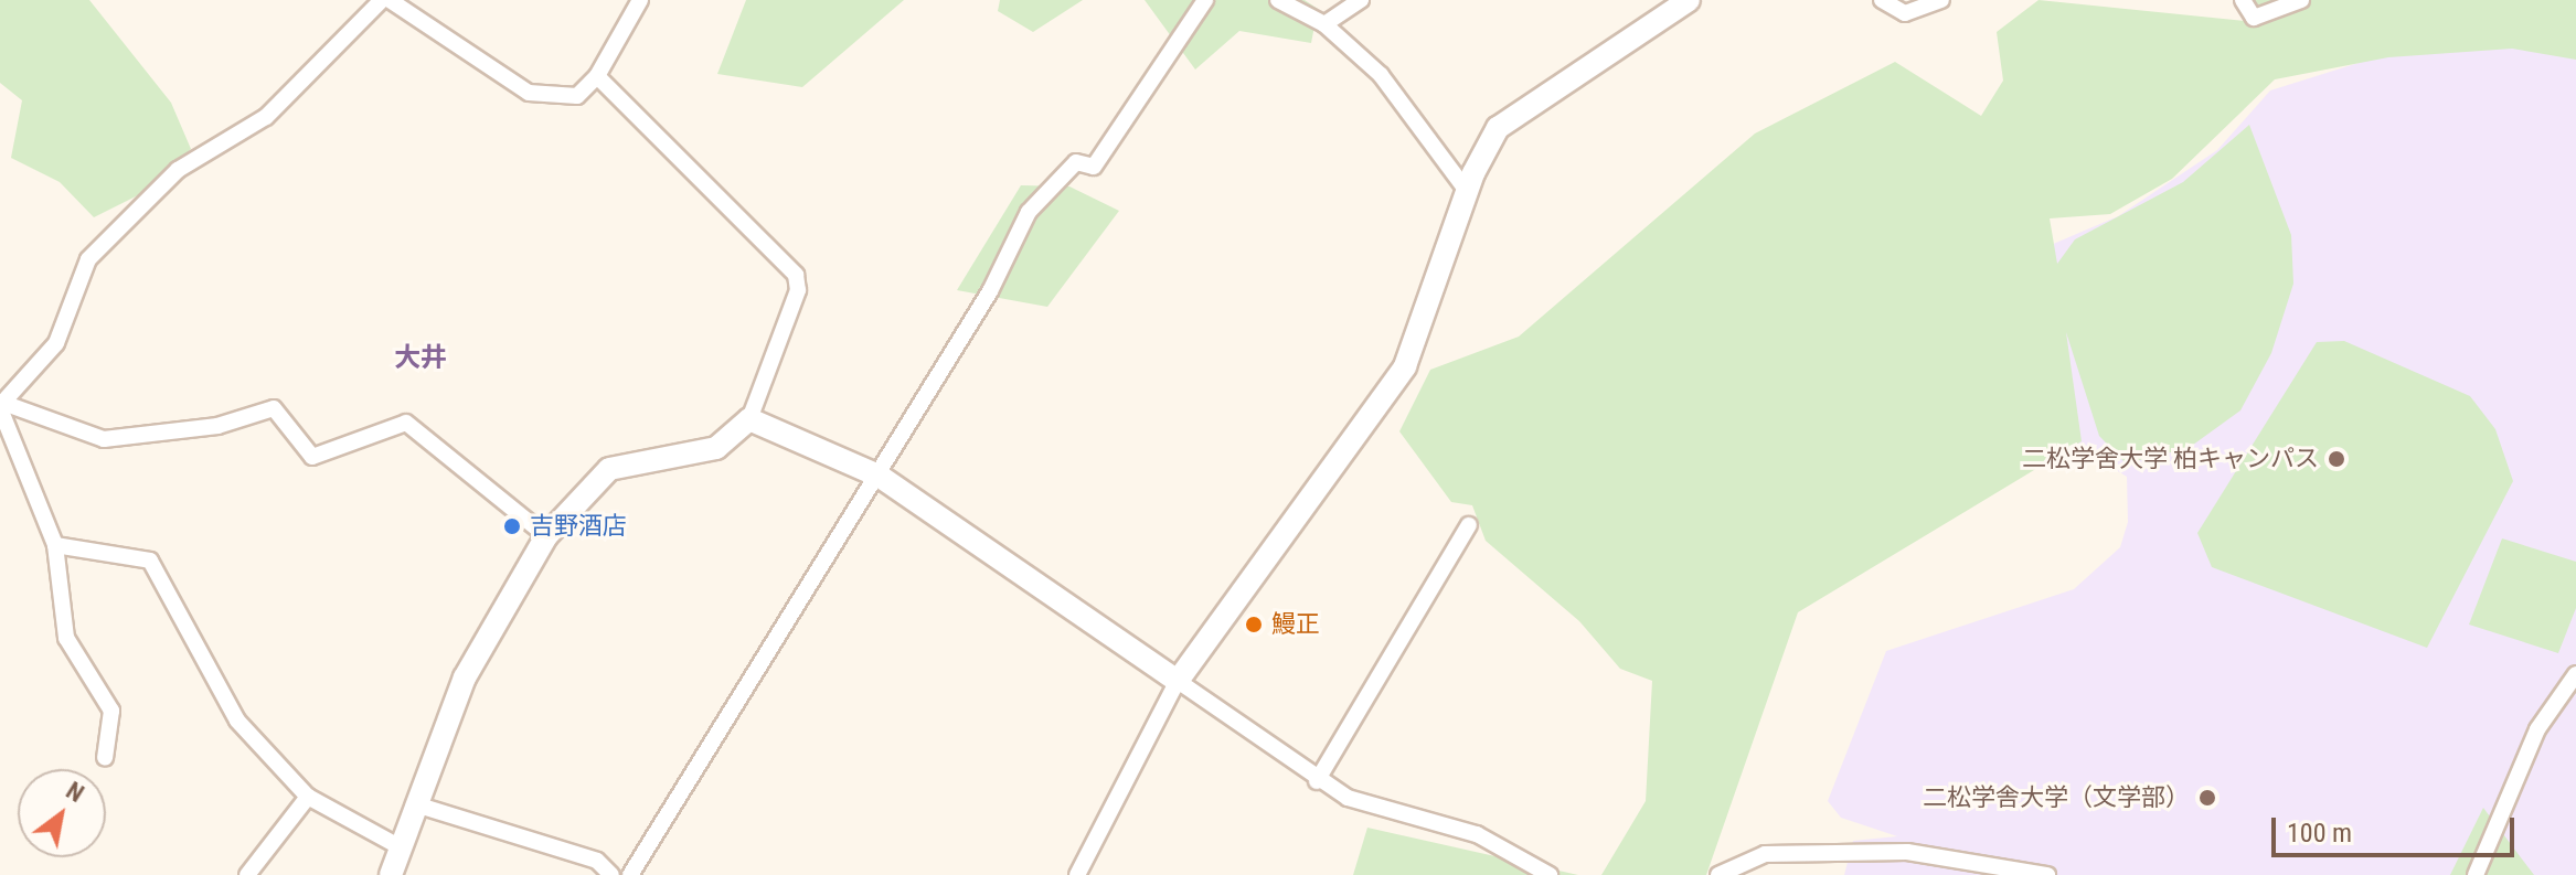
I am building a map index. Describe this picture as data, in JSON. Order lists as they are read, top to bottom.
{
  "districts": ["大井"],
  "places": [
    "二松学舍大学 柏キャンパス",
    "吉野酒店",
    "鰻正",
    "二松学舎大学（文学部）"
  ],
  "scale_bar": "100 m",
  "north": "top right"
}
